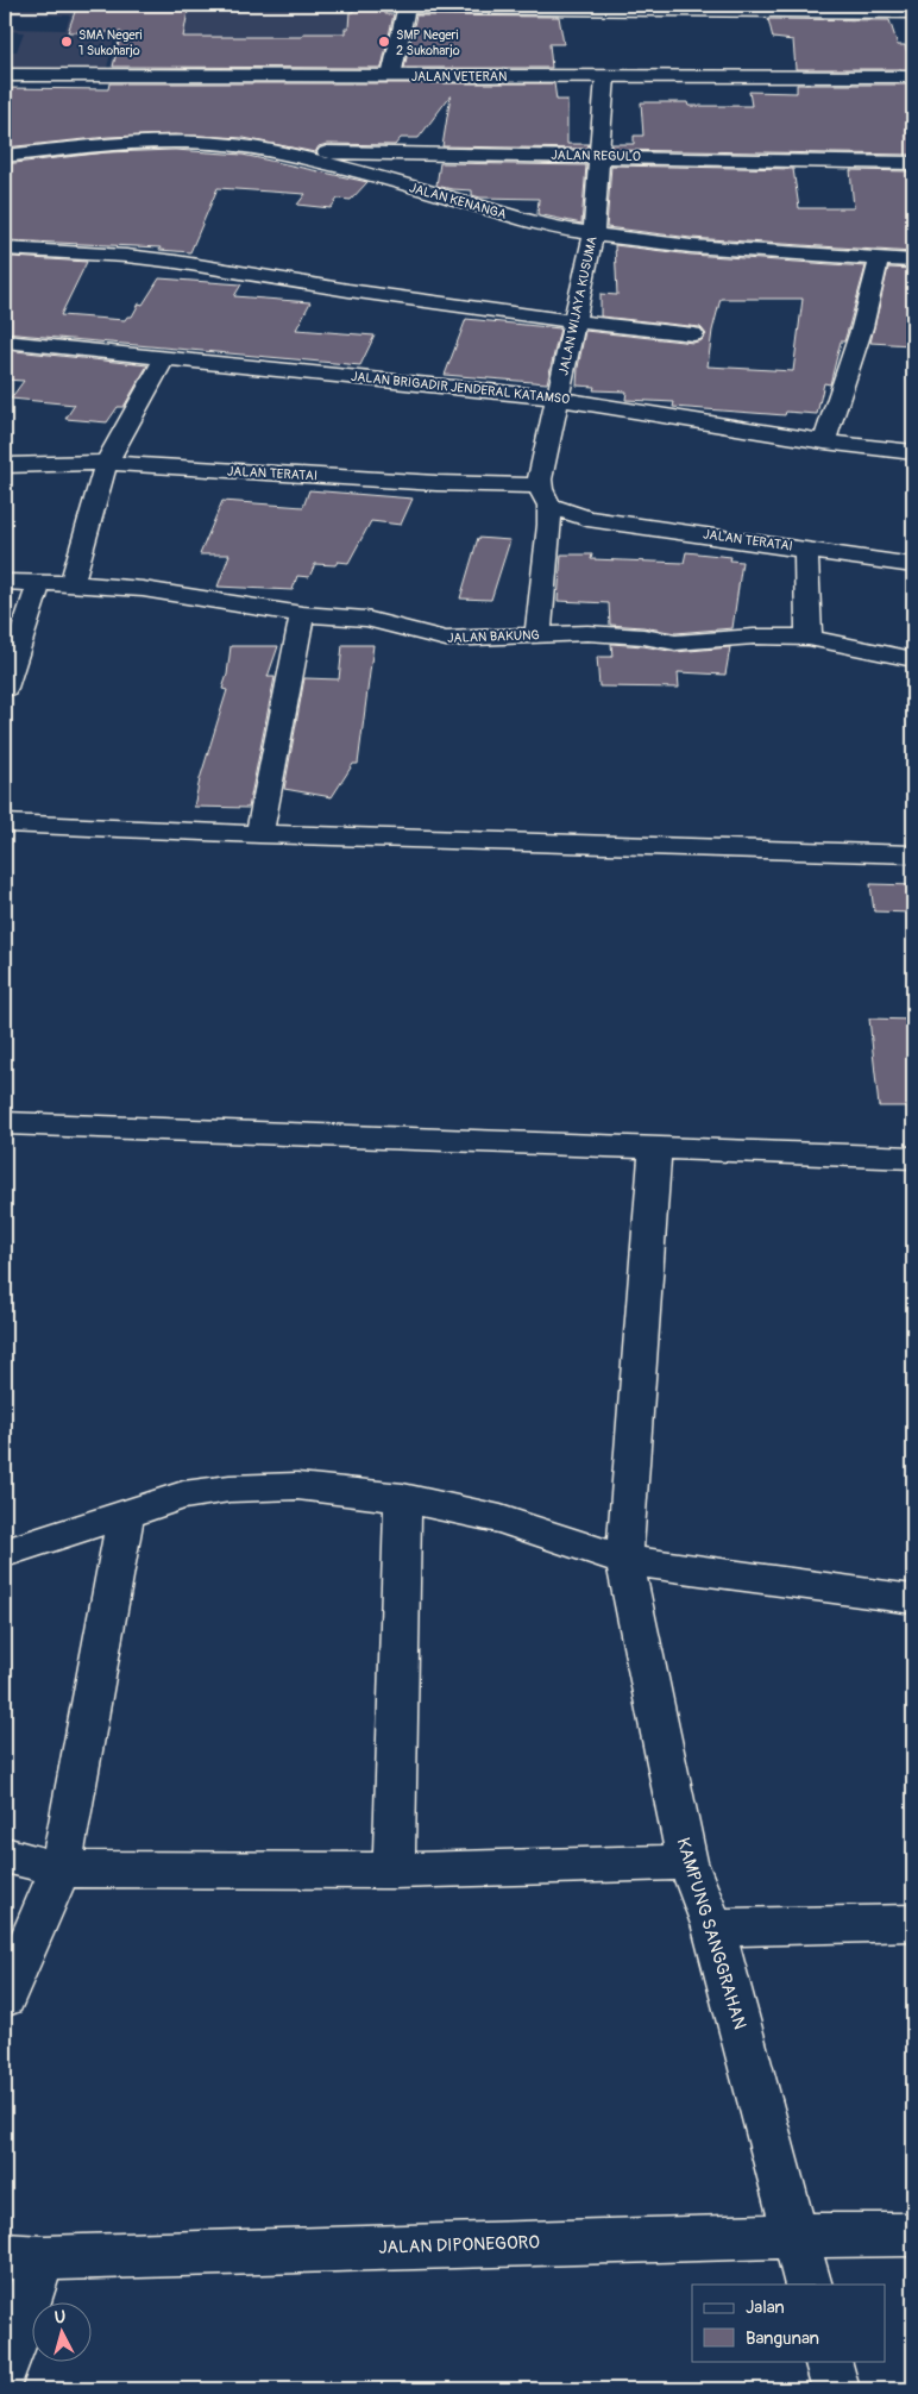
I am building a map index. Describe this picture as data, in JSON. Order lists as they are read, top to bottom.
{
  "streets": {
    "street": [
      "JALAN VETERAN",
      "JALAN REGULO",
      "JALAN KENANGA",
      "JALAN WIJAYA KUSUMA",
      "JALAN BRIGADIR JENDERAL KATAMSO",
      "JALAN TERATAI",
      "JALAN BAKUNG",
      "KAMPUNG SANGGRAHAN",
      "JALAN DIPONEGORO"
    ]
  },
  "crossings": [
    ["JALAN VETERAN", "JALAN WIJAYA KUSUMA"],
    ["JALAN REGULO", "JALAN KENANGA"],
    ["JALAN REGULO", "JALAN WIJAYA KUSUMA"],
    ["JALAN KENANGA", "JALAN WIJAYA KUSUMA"],
    ["JALAN WIJAYA KUSUMA", "JALAN BRIGADIR JENDERAL KATAMSO"],
    ["JALAN WIJAYA KUSUMA", "JALAN TERATAI"],
    ["JALAN WIJAYA KUSUMA", "JALAN BAKUNG"],
    ["KAMPUNG SANGGRAHAN", "JALAN DIPONEGORO"]
  ],
  "places": ["SMA Negeri 1 Sukoharjo", "SMP Negeri 2 Sukoharjo"],
  "legend": ["Jalan", "Bangunan"],
  "north": "top"
}
